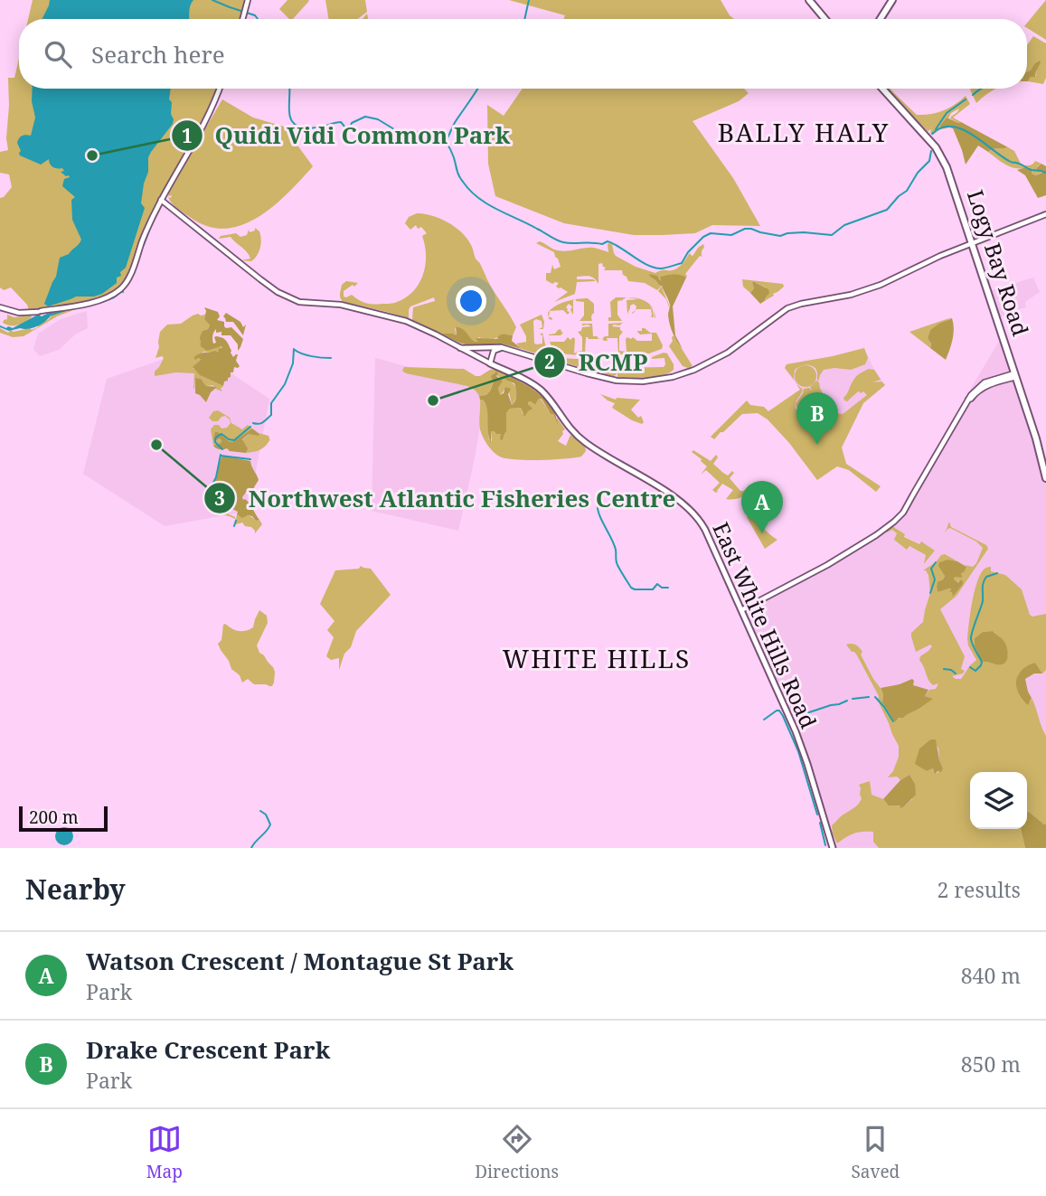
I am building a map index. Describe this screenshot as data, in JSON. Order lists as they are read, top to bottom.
{
  "streets": {
    "main road": ["Logy Bay Road", "East White Hills Road"]
  },
  "districts": ["BALLY HALY", "WHITE HILLS"],
  "places": ["Quidi Vidi Common Park", "RCMP", "Northwest Atlantic Fisheries Centre"],
  "scale_bar": "200 m",
  "page": {
    "search": "Search here",
    "pins": ["B", "A"],
    "scale": "200 m",
    "heading": ["Nearby", "2 results"],
    "list": [
      {
        "mark": "A",
        "name": "Watson Crescent / Montague St Park",
        "note": "Park",
        "value": "840 m"
      },
      {
        "mark": "B",
        "name": "Drake Crescent Park",
        "note": "Park",
        "value": "850 m"
      }
    ],
    "nav": ["Map", "Directions", "Saved"]
  }
}
